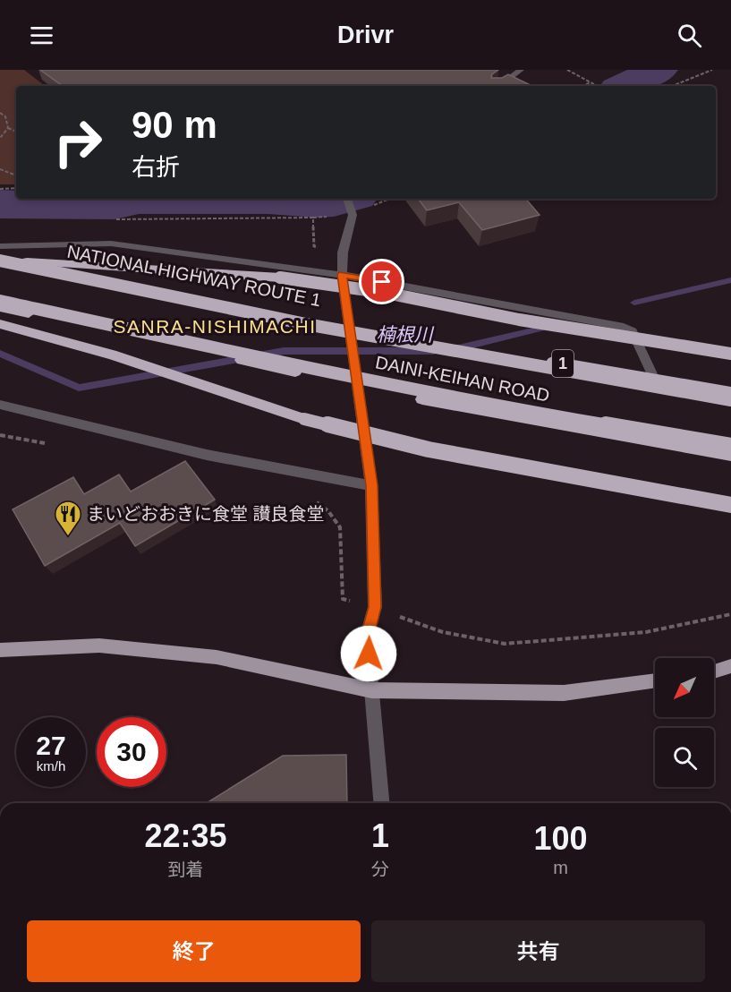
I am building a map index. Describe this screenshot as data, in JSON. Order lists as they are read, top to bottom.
{
  "streets": {
    "highway": ["NATIONAL HIGHWAY ROUTE 1", "1", "DAINI-KEIHAN ROAD"]
  },
  "crossings": [
    ["NATIONAL HIGHWAY ROUTE 1", "DAINI-KEIHAN ROAD"]
  ],
  "districts": ["SANRA-NISHIMACHI"],
  "water": ["楠根川"],
  "places": {
    "restaurant": ["まいどおおきに食堂 讃良食堂"]
  },
  "north": "bottom left",
  "page": {
    "header": "Drivr",
    "turn": ["90 m", "右折"],
    "speed": "27 km/h",
    "limit": "30",
    "eta": [
      "22:35",
      "到着",
      "1",
      "分",
      "100",
      "m"
    ],
    "buttons": ["終了", "共有"]
  }
}
